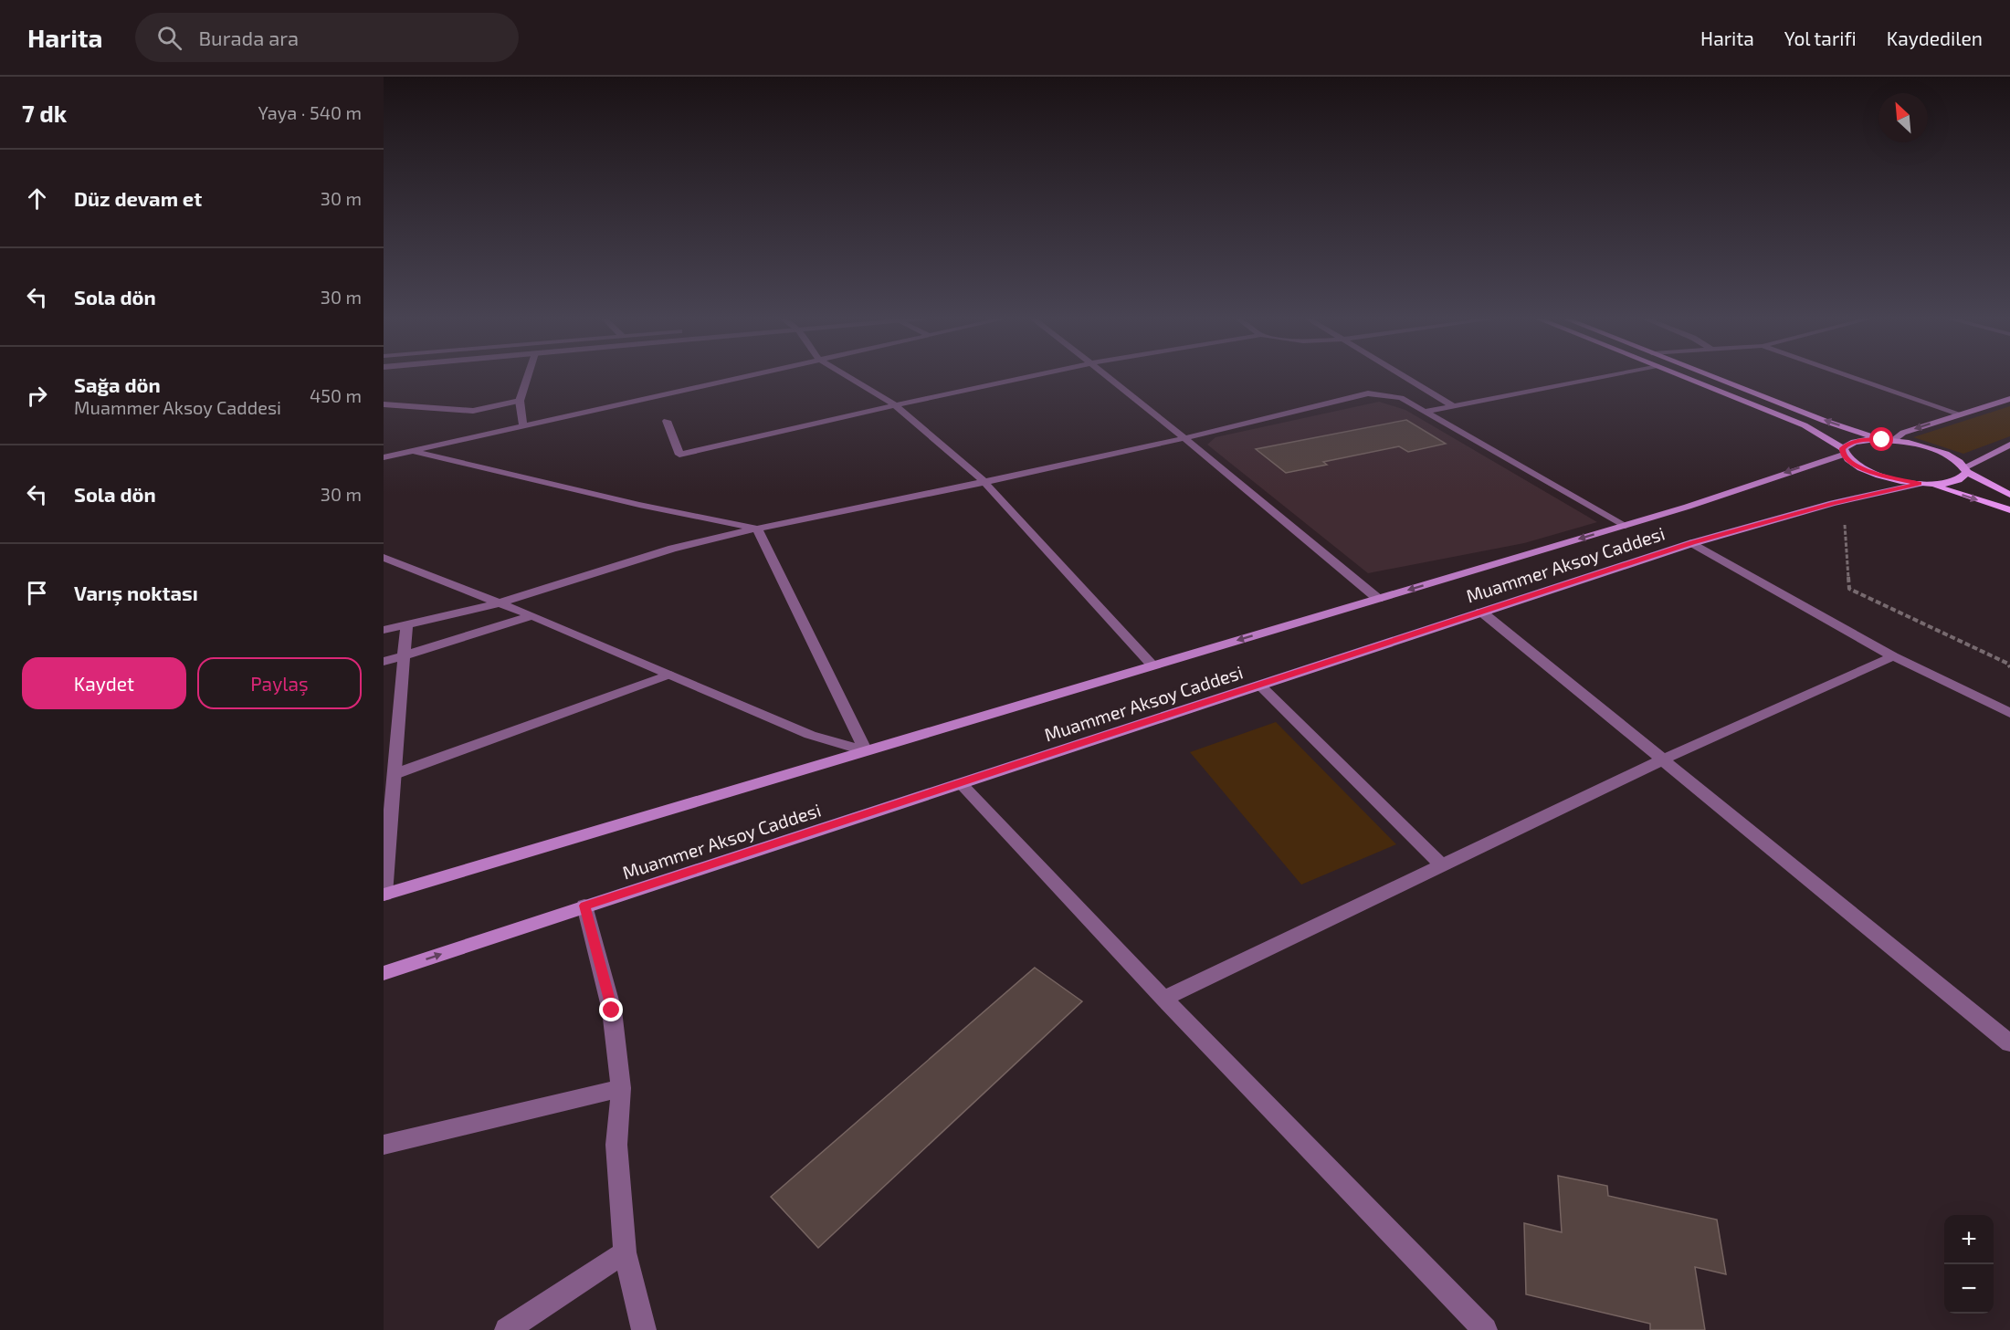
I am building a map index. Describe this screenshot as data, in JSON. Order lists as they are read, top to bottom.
{
  "streets": {
    "main road": ["Muammer Aksoy Caddesi"]
  },
  "north": "top left",
  "page": {
    "header": "Harita",
    "search": "Burada ara",
    "nav": ["Harita", "Yol tarifi", "Kaydedilen"],
    "heading": ["7 dk", "Yaya · 540 m"],
    "list": [
      ["Düz devam et", "30 m"],
      ["Sola dön", "30 m"],
      ["Sağa dön", "Muammer Aksoy Caddesi", "450 m"],
      ["Sola dön", "30 m"],
      "Varış noktası"
    ],
    "buttons": ["Kaydet", "Paylaş"],
    "map_buttons": ["+", "−"]
  }
}
